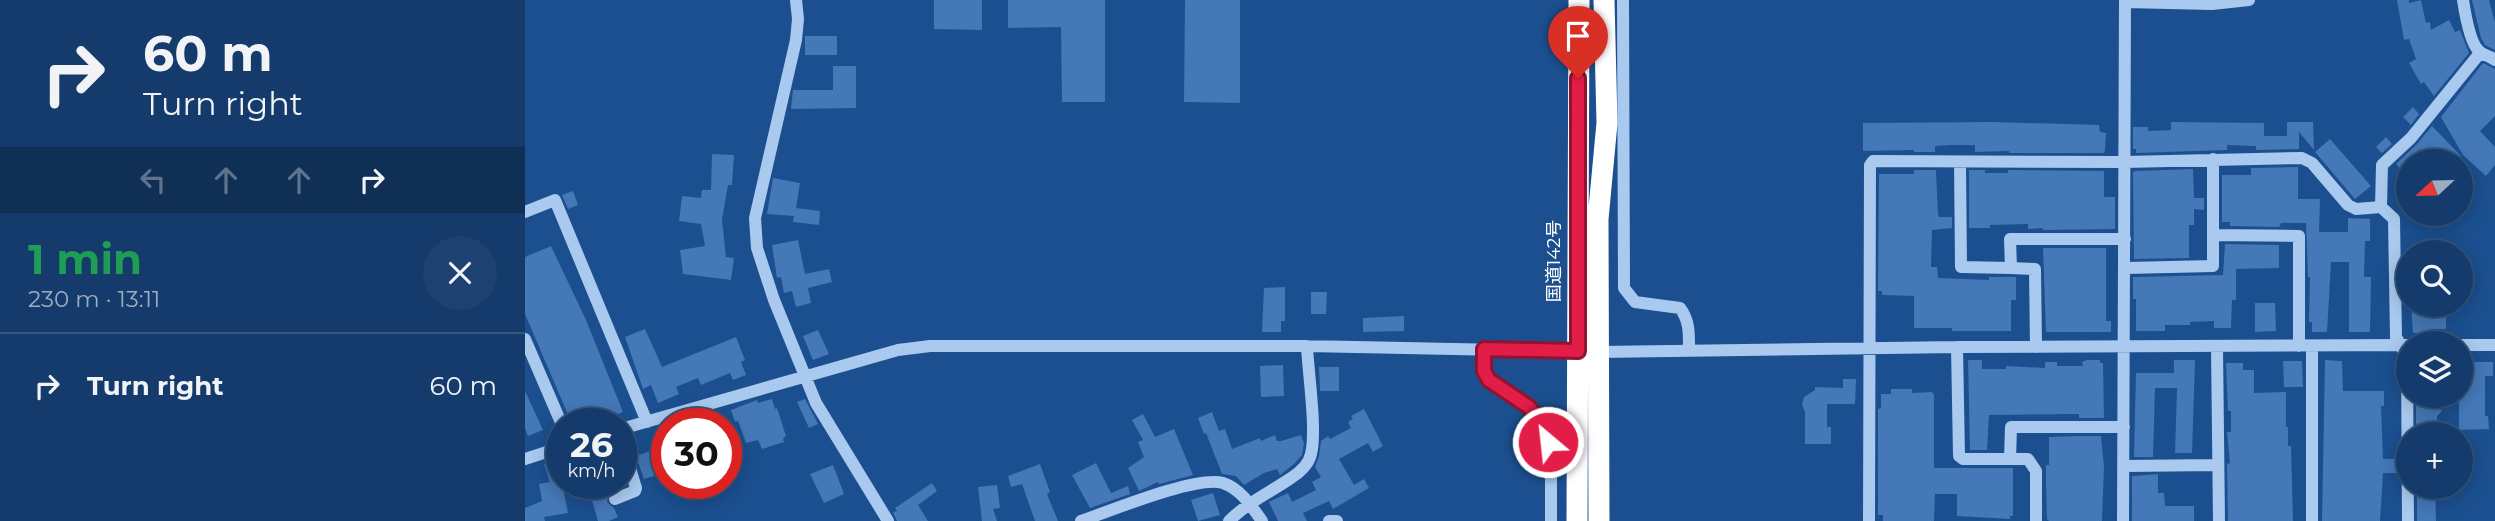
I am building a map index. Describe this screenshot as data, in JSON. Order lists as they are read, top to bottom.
{
  "streets": {
    "highway": ["国道142号"]
  },
  "north": "left",
  "page": {
    "turn": ["60 m", "Turn right"],
    "map_buttons": "+",
    "heading": ["1 min", "230 m · 13:11"],
    "list": [
      {
        "name": "Turn right",
        "value": "60 m"
      }
    ],
    "speed": "26 km/h",
    "limit": "30"
  }
}
